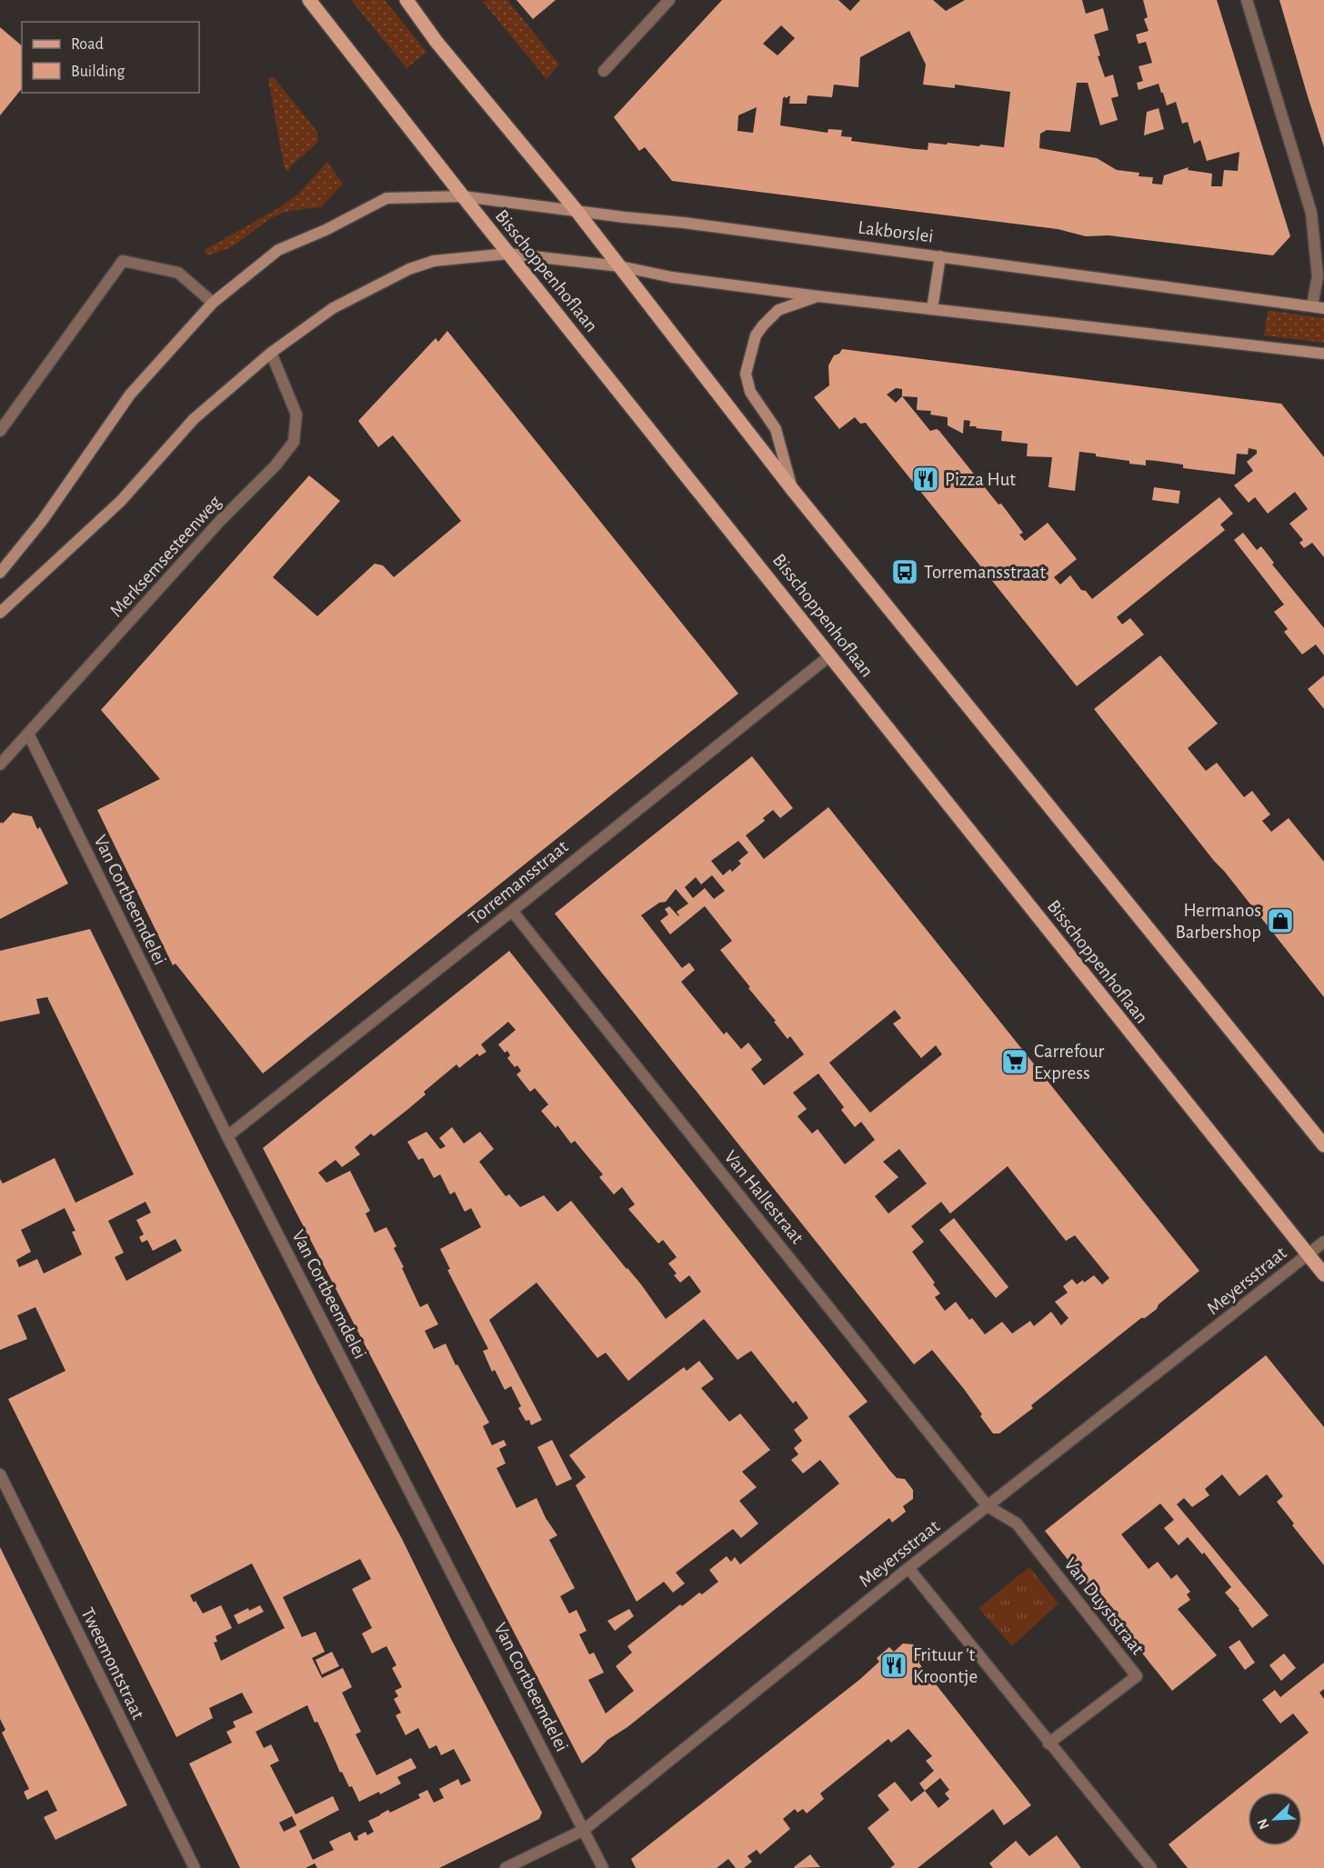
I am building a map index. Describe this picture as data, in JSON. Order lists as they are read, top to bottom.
{
  "streets": {
    "main road": ["Bisschoppenhoflaan"],
    "street": [
      "Lakborslei",
      "Merksemsesteenweg",
      "Torremansstraat",
      "Van Cortbeemdelei",
      "Van Hallestraat",
      "Meyersstraat",
      "Van Duyststraat",
      "Tweemontstraat"
    ]
  },
  "crossings": [
    ["Lakborslei", "Bisschoppenhoflaan"],
    ["Bisschoppenhoflaan", "Torremansstraat"],
    ["Bisschoppenhoflaan", "Meyersstraat"],
    ["Merksemsesteenweg", "Van Cortbeemdelei"],
    ["Torremansstraat", "Van Cortbeemdelei"],
    ["Torremansstraat", "Van Hallestraat"],
    ["Van Cortbeemdelei", "Meyersstraat"],
    ["Van Hallestraat", "Meyersstraat"],
    ["Van Hallestraat", "Van Duyststraat"],
    ["Meyersstraat", "Van Duyststraat"]
  ],
  "places": {
    "restaurant": ["Pizza Hut", "Frituur 't Kroontje"],
    "bus stop": ["Torremansstraat"],
    "shop": ["Hermanos Barbershop"],
    "supermarket": ["Carrefour Express"]
  },
  "legend": ["Road", "Building"],
  "north": "bottom left"
}
